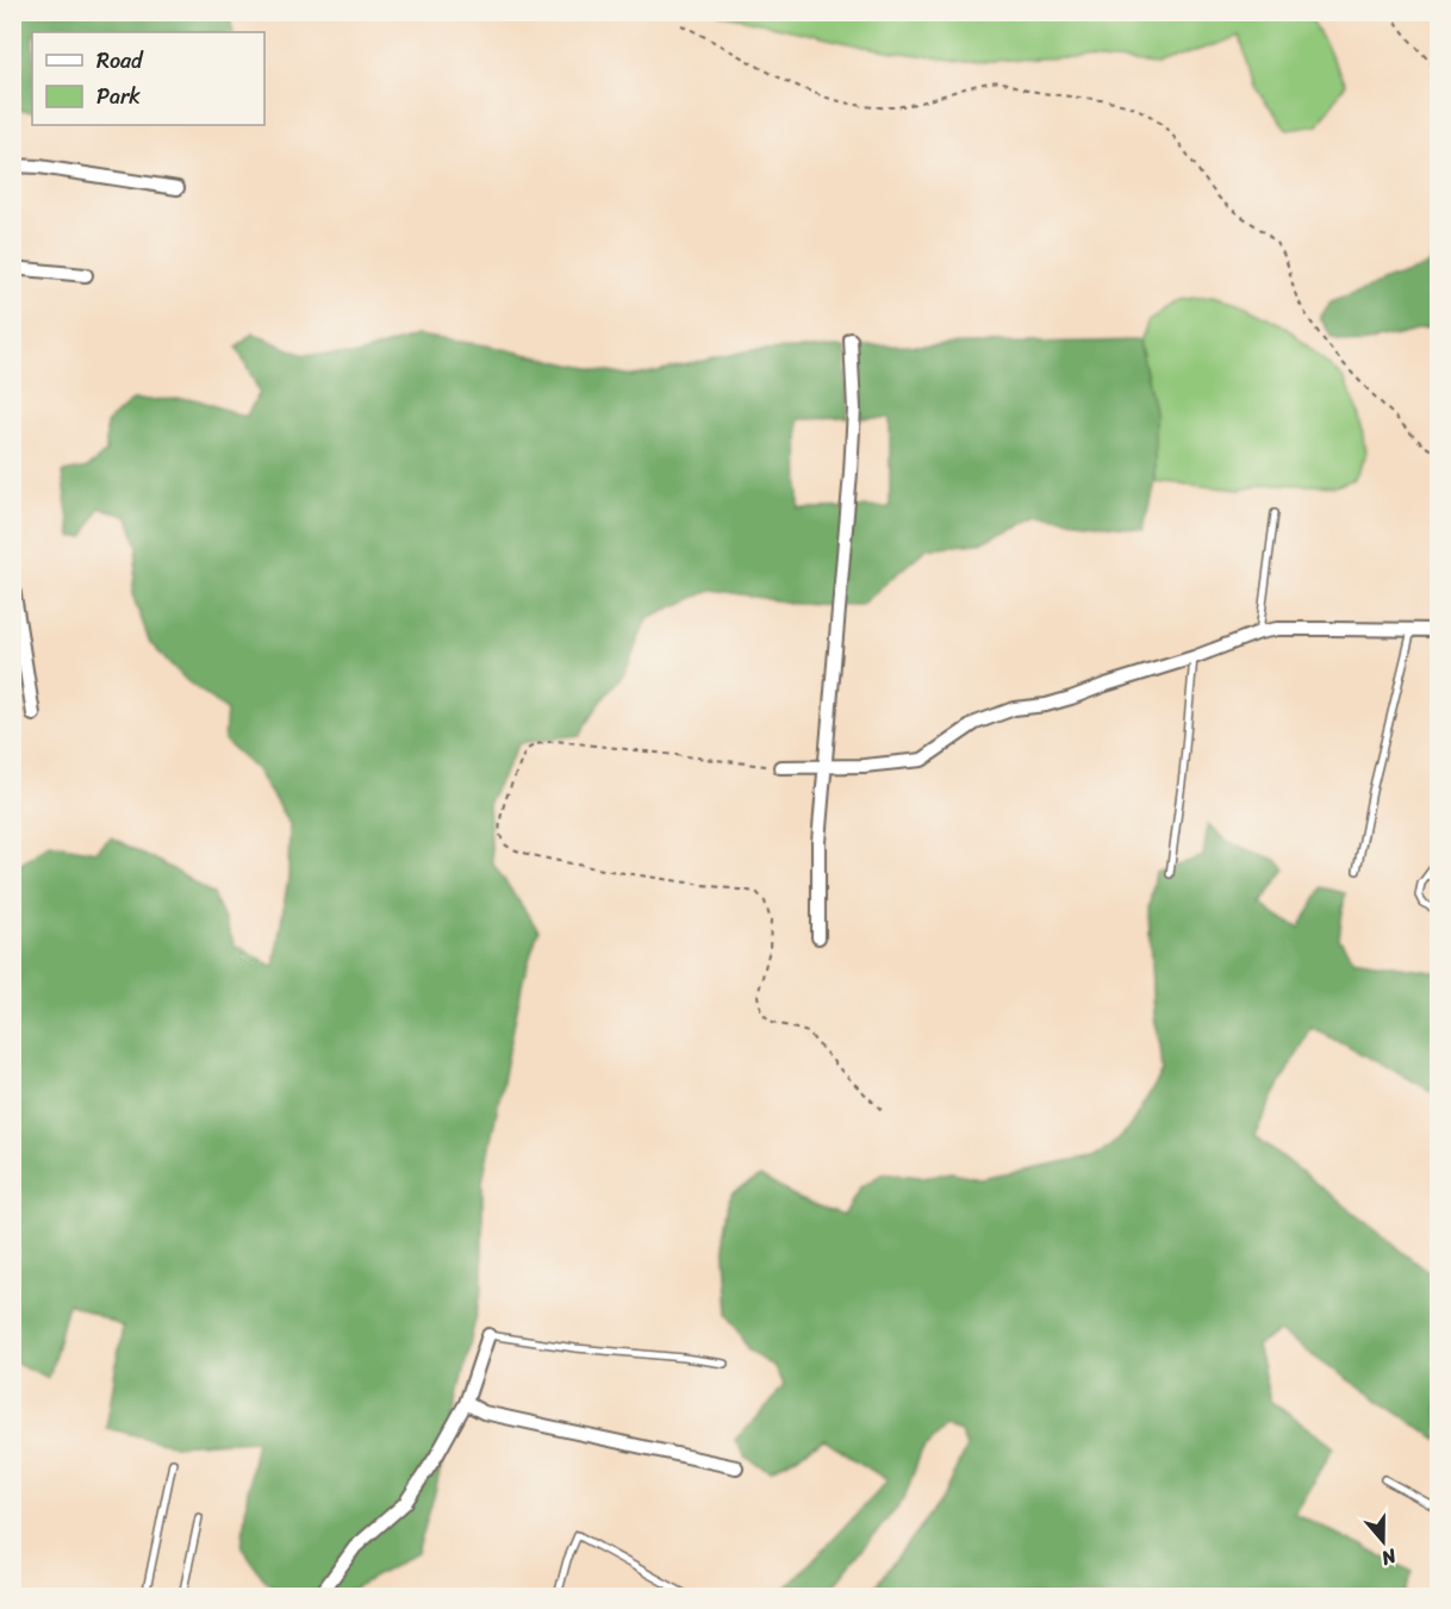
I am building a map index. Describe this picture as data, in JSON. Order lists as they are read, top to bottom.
{
  "legend": ["Road", "Park"],
  "north": "bottom"
}
